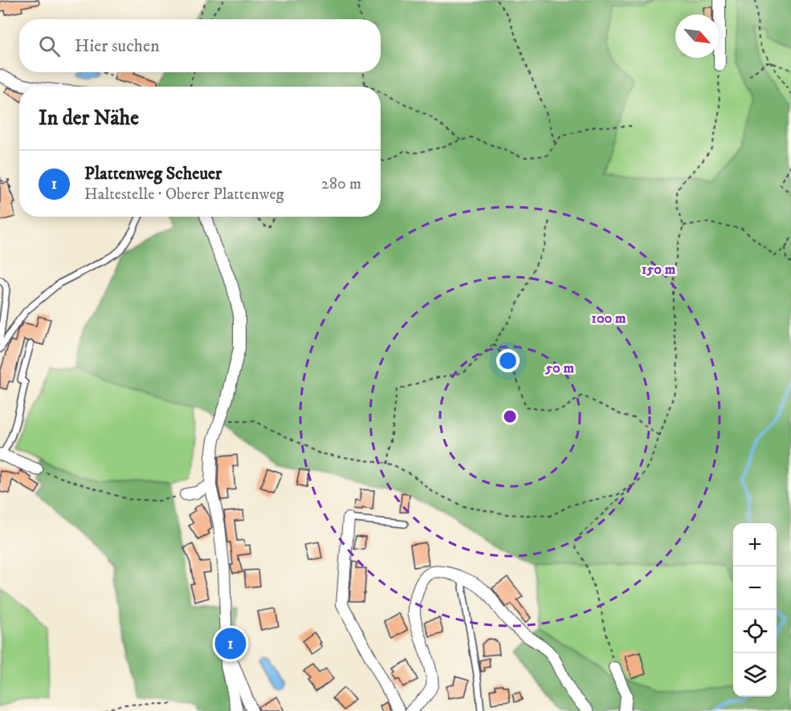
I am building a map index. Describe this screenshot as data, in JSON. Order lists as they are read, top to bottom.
{
  "north": "bottom right",
  "page": {
    "search": "Hier suchen",
    "heading": "In der Nähe",
    "list": [
      {
        "mark": "1",
        "name": "Plattenweg Scheuer",
        "note": "Haltestelle · Oberer Plattenweg",
        "value": "280 m"
      }
    ],
    "map_buttons": ["+", "−"],
    "pins": "1"
  },
  "rings": ["150 m", "100 m", "50 m"]
}
